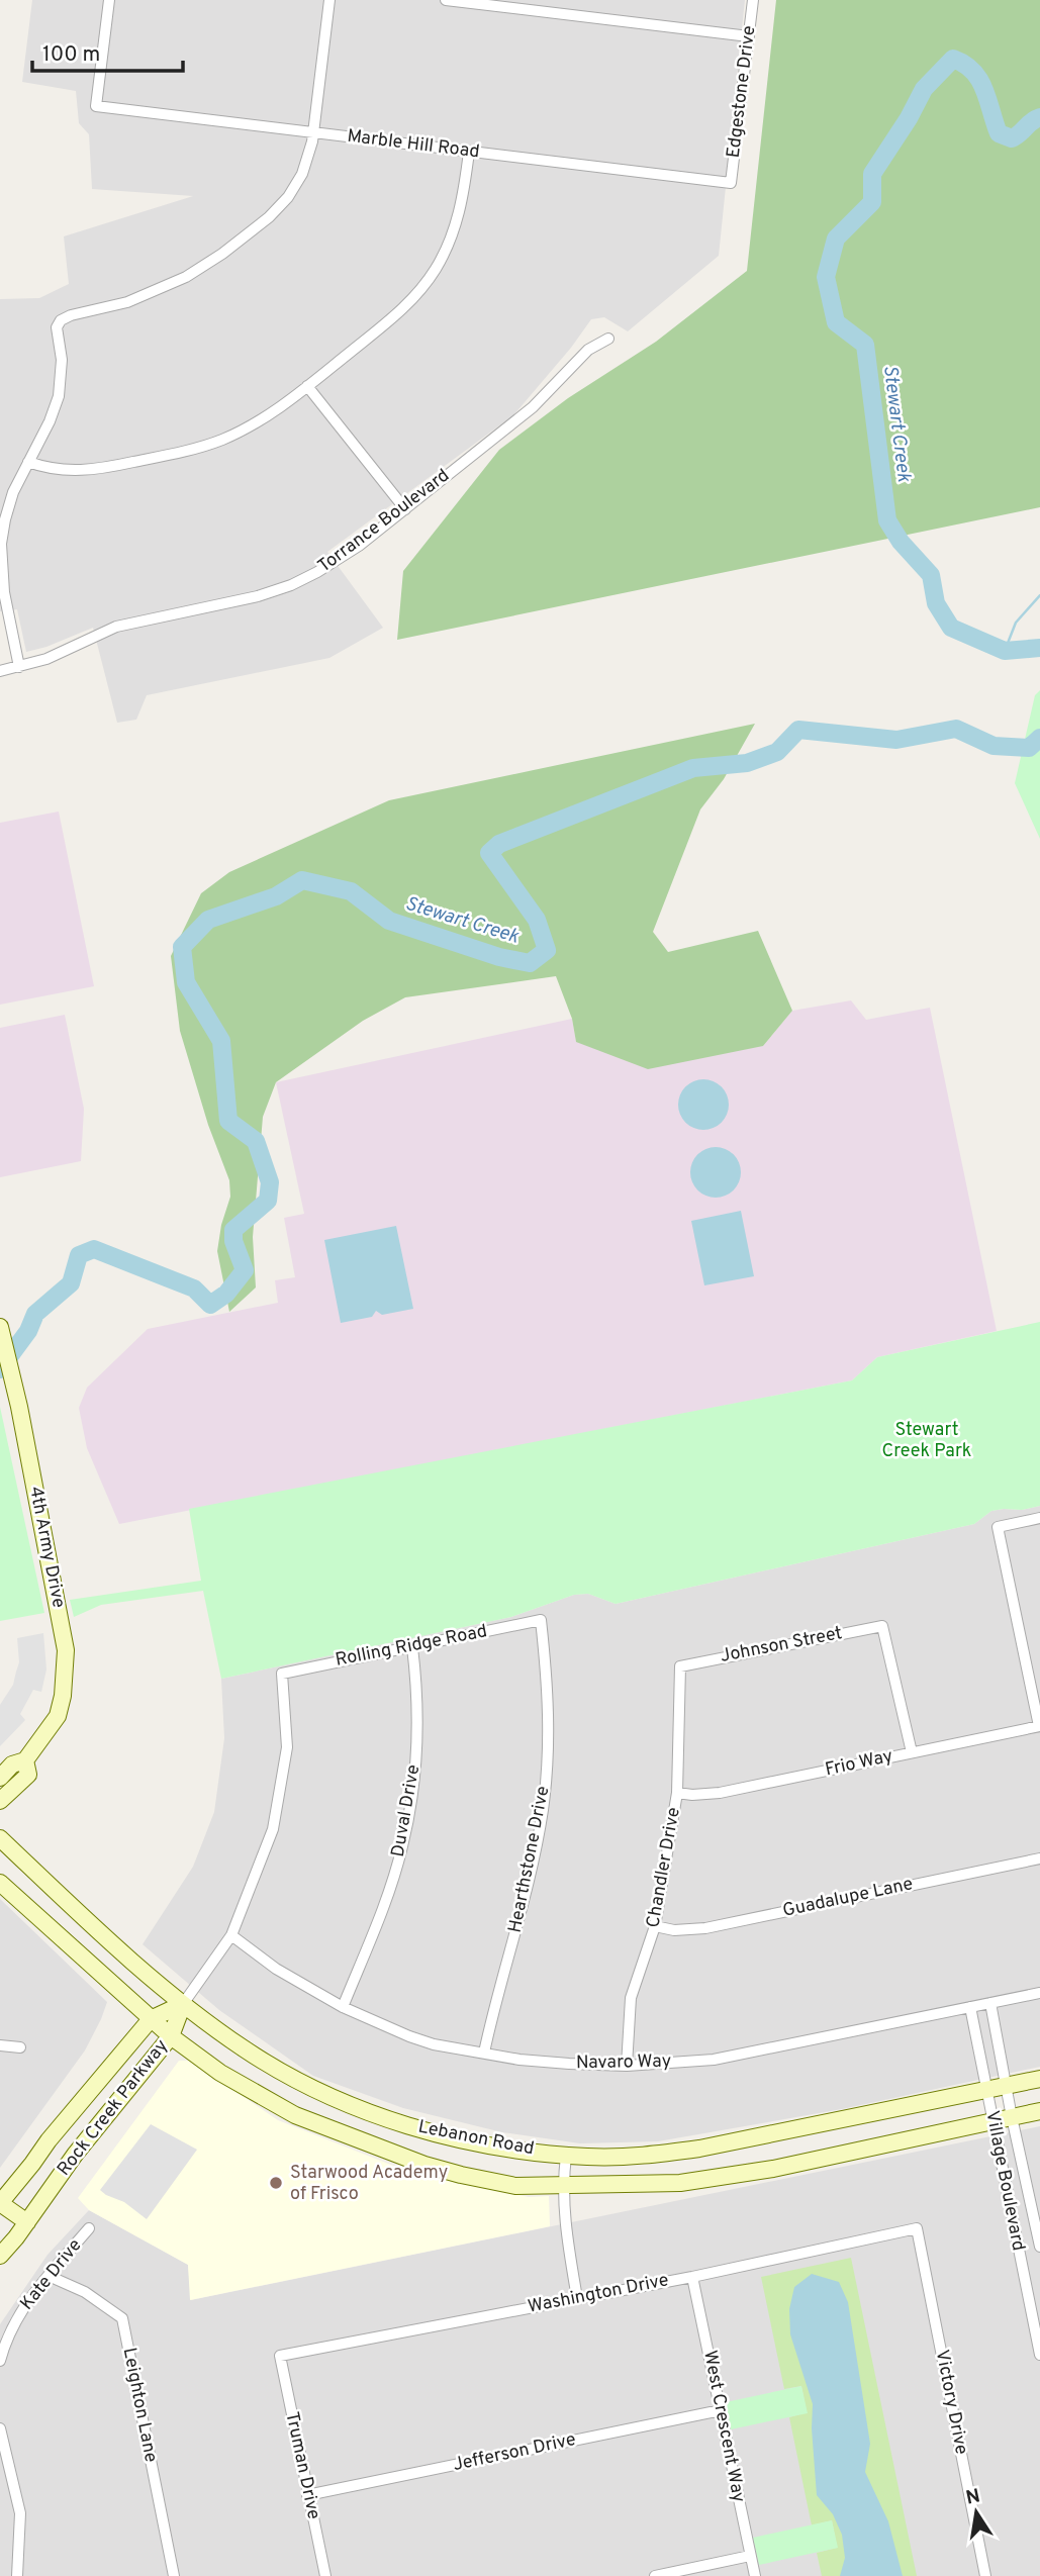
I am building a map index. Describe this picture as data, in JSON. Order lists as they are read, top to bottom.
{
  "streets": {
    "main road": ["4th Army Drive", "Rock Creek Parkway", "Lebanon Road"],
    "street": [
      "Edgestone Drive",
      "Marble Hill Road",
      "Torrance Boulevard",
      "Johnson Street",
      "Rolling Ridge Road",
      "Frio Way",
      "Duval Drive",
      "Hearthstone Drive",
      "Chandler Drive",
      "Guadalupe Lane",
      "Navaro Way",
      "Village Boulevard",
      "Kate Drive",
      "Washington Drive",
      "Victory Drive",
      "Leighton Lane",
      "West Crescent Way",
      "Jefferson Drive",
      "Truman Drive"
    ]
  },
  "crossings": [
    ["Edgestone Drive", "Marble Hill Road"],
    ["Johnson Street", "Frio Way"],
    ["Johnson Street", "Chandler Drive"],
    ["Rolling Ridge Road", "Duval Drive"],
    ["Rolling Ridge Road", "Hearthstone Drive"],
    ["Rolling Ridge Road", "Navaro Way"],
    ["Frio Way", "Chandler Drive"],
    ["Duval Drive", "Navaro Way"],
    ["Hearthstone Drive", "Navaro Way"],
    ["Chandler Drive", "Guadalupe Lane"],
    ["Chandler Drive", "Navaro Way"],
    ["Navaro Way", "Village Boulevard"],
    ["Rock Creek Parkway", "Lebanon Road"],
    ["Lebanon Road", "Village Boulevard"],
    ["Kate Drive", "Leighton Lane"],
    ["Washington Drive", "Victory Drive"],
    ["Washington Drive", "West Crescent Way"],
    ["Washington Drive", "Truman Drive"],
    ["West Crescent Way", "Jefferson Drive"],
    ["Jefferson Drive", "Truman Drive"]
  ],
  "water": ["Stewart Creek"],
  "parks": ["Stewart Creek Park"],
  "places": ["Starwood Academy of Frisco"],
  "scale_bar": "100 m",
  "north": "top"
}
